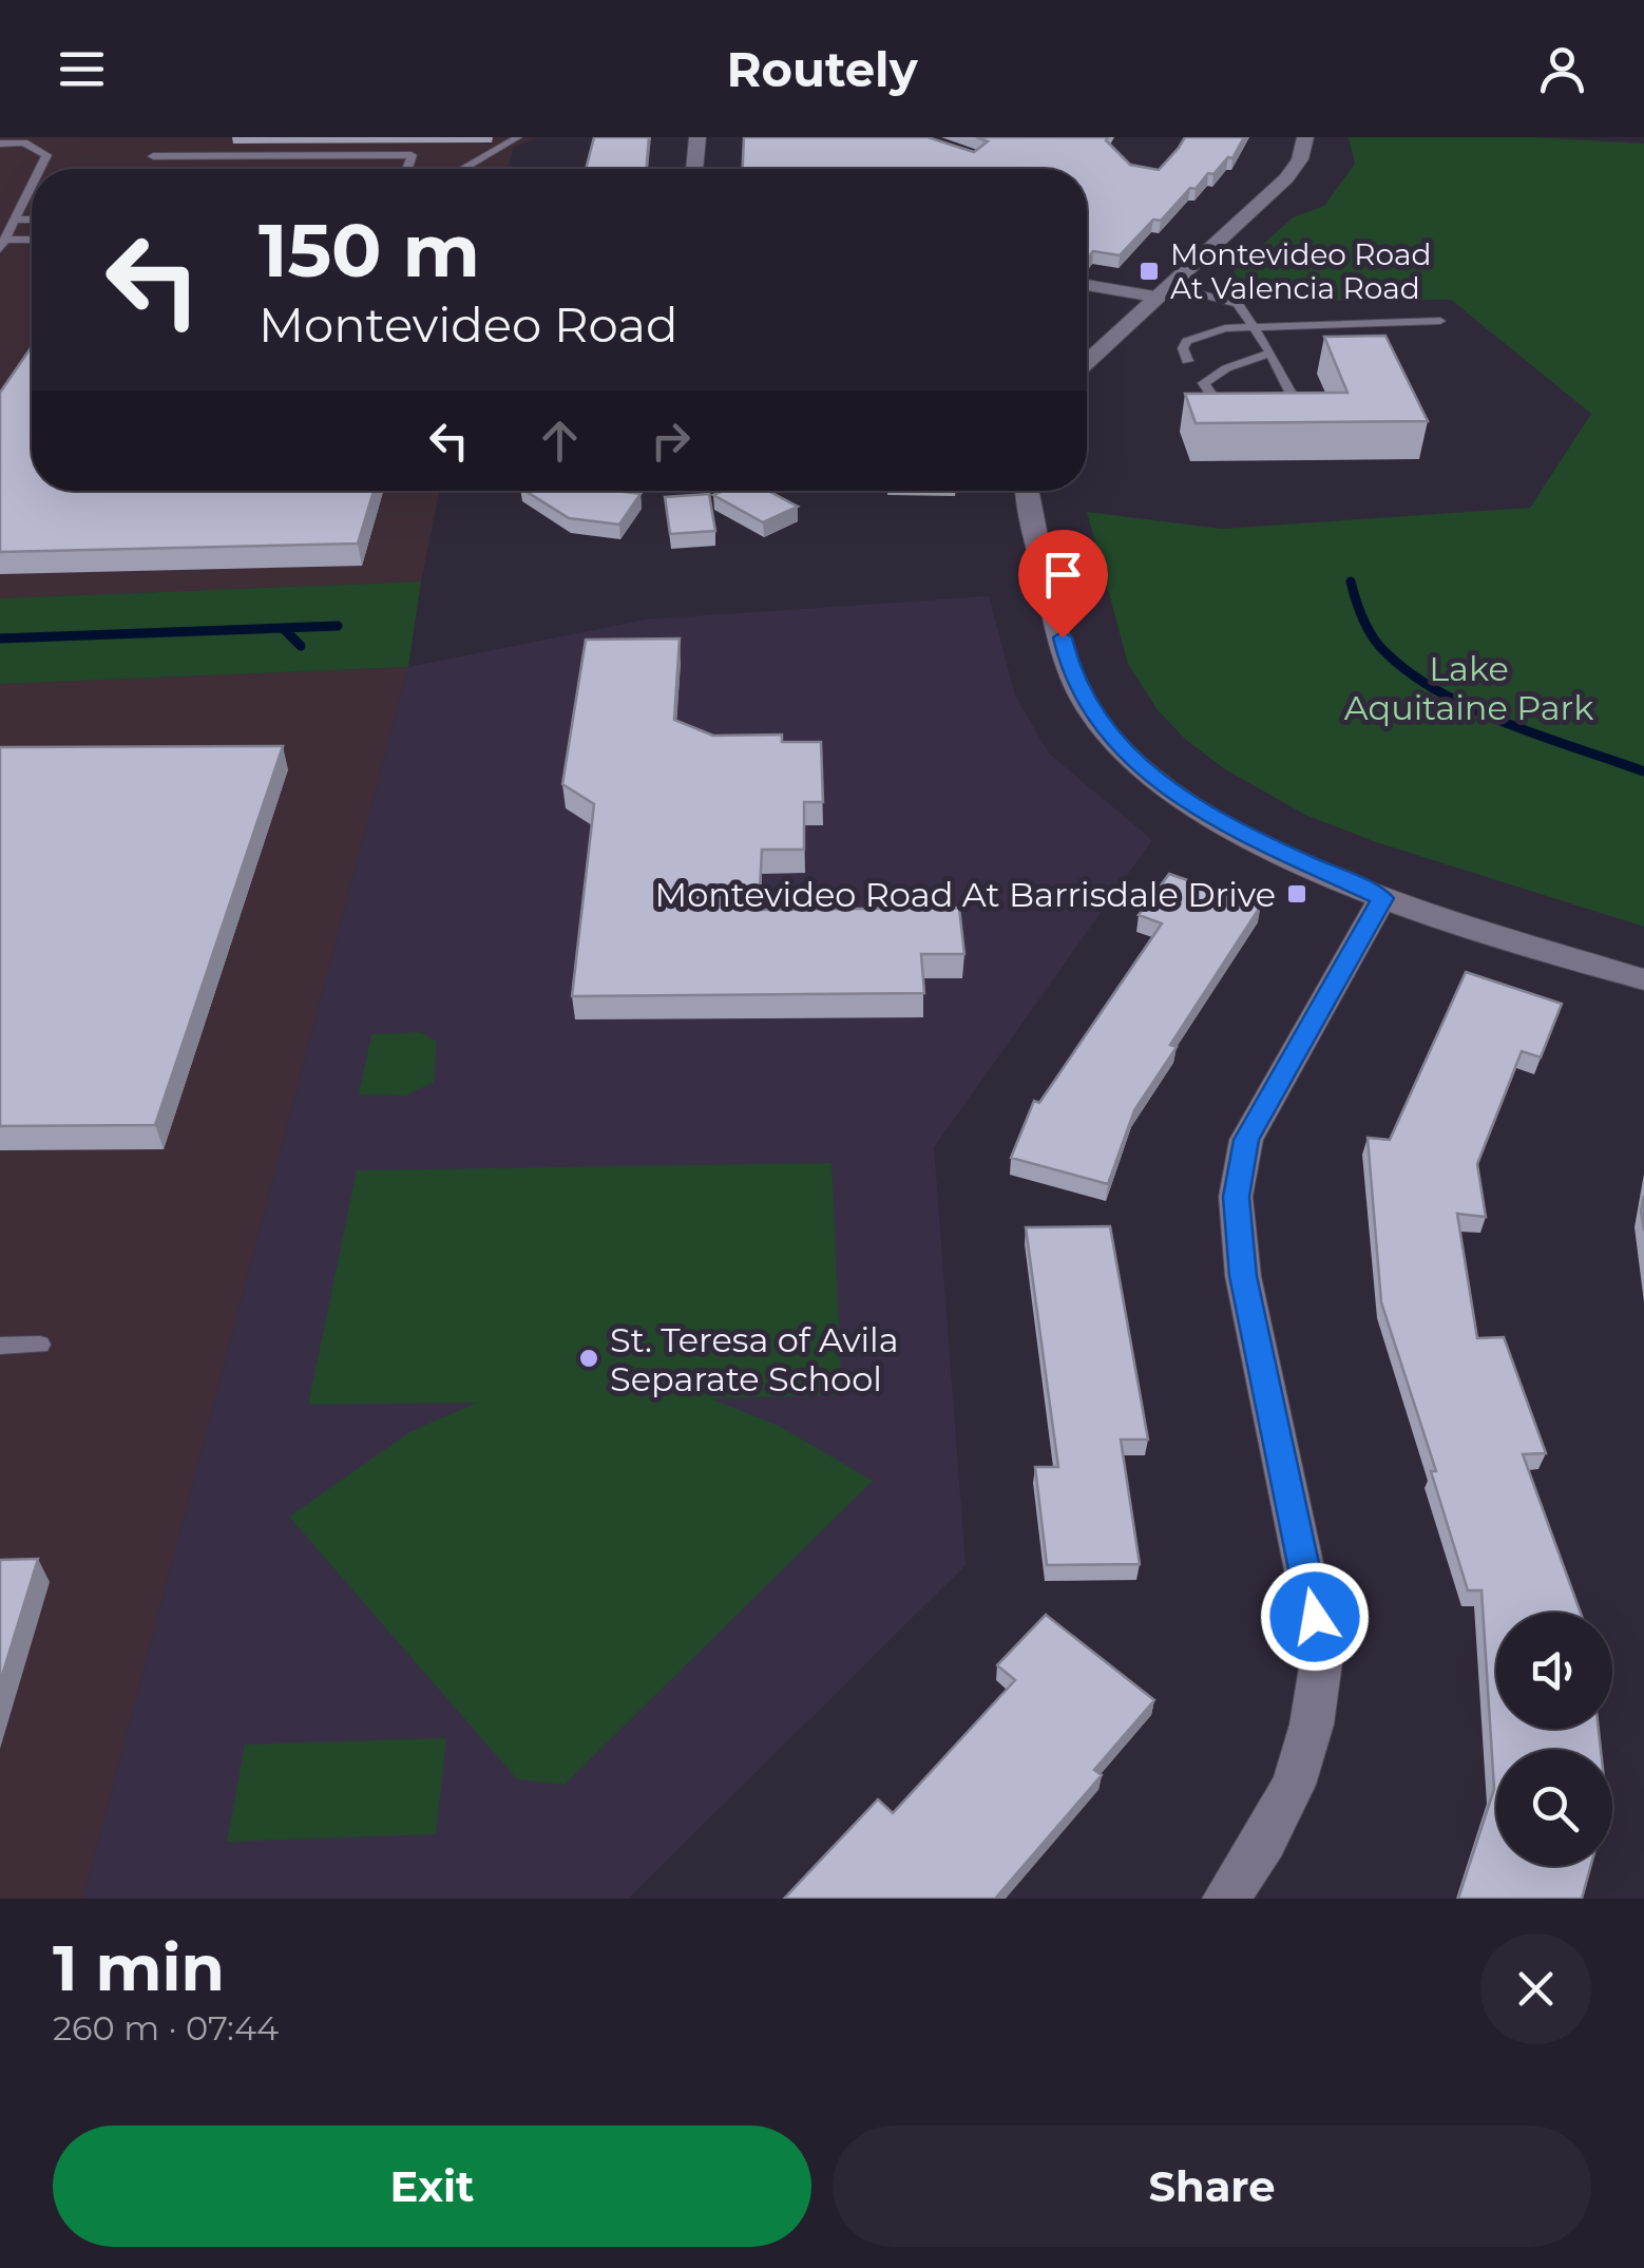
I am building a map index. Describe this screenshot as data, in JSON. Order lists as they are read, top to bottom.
{
  "parks": ["Lake Aquitaine Park"],
  "places": {
    "transit": ["Montevideo Road At Valencia Road", "Montevideo Road At Barrisdale Drive"],
    "other": ["St. Teresa of Avila Separate School"]
  },
  "page": {
    "header": "Routely",
    "turn": ["150 m", "Montevideo Road"],
    "heading": ["1 min", "260 m · 07:44"],
    "buttons": ["Exit", "Share"]
  }
}
